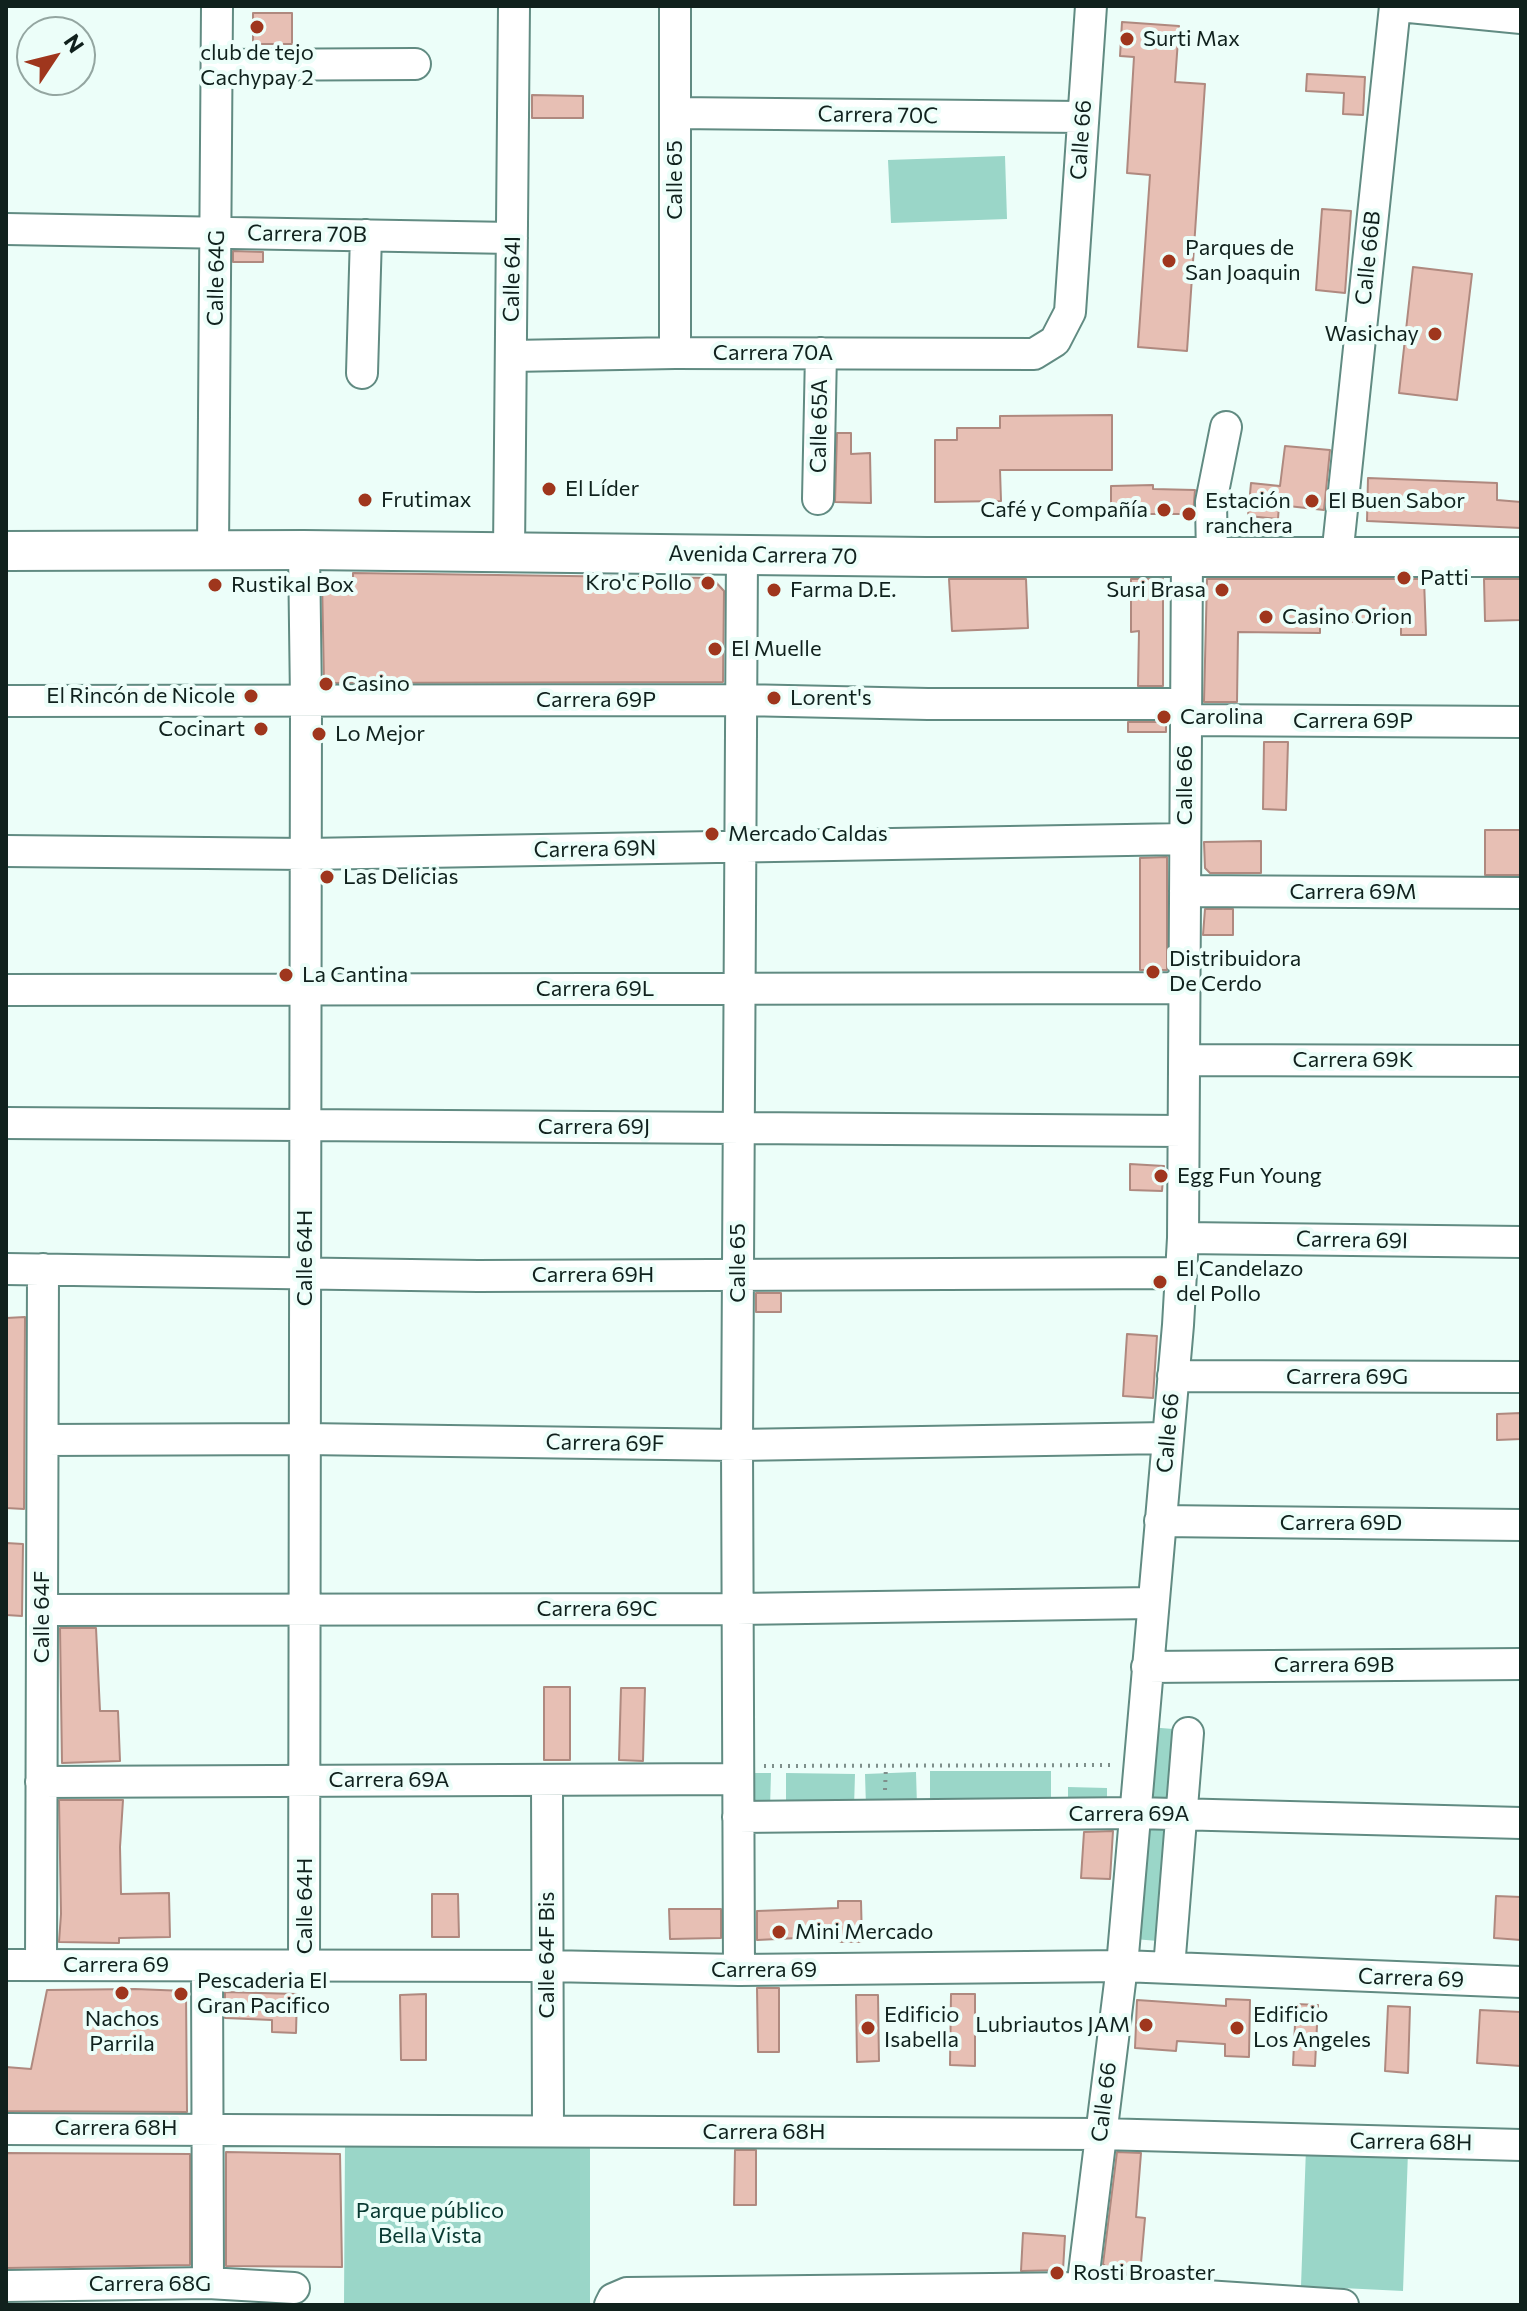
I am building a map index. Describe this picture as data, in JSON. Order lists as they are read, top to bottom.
{
  "streets": {
    "main road": ["Avenida Carrera 70"],
    "street": [
      "Carrera 70C",
      "Calle 66",
      "Calle 65",
      "Carrera 70B",
      "Calle 66B",
      "Calle 64G",
      "Calle 64I",
      "Carrera 70A",
      "Calle 65A",
      "Carrera 69P",
      "Carrera 69N",
      "Carrera 69M",
      "Carrera 69L",
      "Carrera 69K",
      "Carrera 69J",
      "Carrera 69I",
      "Calle 64H",
      "Carrera 69H",
      "Carrera 69G",
      "Carrera 69F",
      "Carrera 69D",
      "Carrera 69C",
      "Calle 64F",
      "Carrera 69B",
      "Carrera 69A",
      "Calle 64F Bis",
      "Carrera 69",
      "Carrera 68H",
      "Carrera 68G"
    ]
  },
  "crossings": [
    ["Carrera 70C", "Calle 66"],
    ["Carrera 70C", "Calle 65"],
    ["Calle 66", "Carrera 70A"],
    ["Calle 66", "Avenida Carrera 70"],
    ["Calle 66", "Carrera 69P"],
    ["Calle 66", "Carrera 69N"],
    ["Calle 66", "Carrera 69M"],
    ["Calle 66", "Carrera 69L"],
    ["Calle 66", "Carrera 69K"],
    ["Calle 66", "Carrera 69J"],
    ["Calle 66", "Carrera 69I"],
    ["Calle 66", "Carrera 69H"],
    ["Calle 66", "Carrera 69G"],
    ["Calle 66", "Carrera 69F"],
    ["Calle 66", "Carrera 69D"],
    ["Calle 66", "Carrera 69C"],
    ["Calle 66", "Carrera 69B"],
    ["Calle 66", "Carrera 69A"],
    ["Calle 66", "Carrera 69"],
    ["Calle 66", "Carrera 68H"],
    ["Calle 65", "Carrera 70A"],
    ["Calle 65", "Avenida Carrera 70"],
    ["Calle 65", "Carrera 69P"],
    ["Calle 65", "Carrera 69N"],
    ["Calle 65", "Carrera 69L"],
    ["Calle 65", "Carrera 69J"],
    ["Calle 65", "Carrera 69H"],
    ["Calle 65", "Carrera 69F"],
    ["Calle 65", "Carrera 69C"],
    ["Calle 65", "Carrera 69A"],
    ["Calle 65", "Carrera 69"],
    ["Carrera 70B", "Calle 64G"],
    ["Carrera 70B", "Calle 64I"],
    ["Calle 66B", "Avenida Carrera 70"],
    ["Calle 64G", "Avenida Carrera 70"],
    ["Calle 64I", "Carrera 70A"],
    ["Calle 64I", "Avenida Carrera 70"],
    ["Carrera 70A", "Calle 65A"],
    ["Avenida Carrera 70", "Calle 64H"],
    ["Carrera 69P", "Calle 64H"],
    ["Carrera 69N", "Calle 64H"],
    ["Carrera 69L", "Calle 64H"],
    ["Carrera 69J", "Calle 64H"],
    ["Calle 64H", "Carrera 69H"],
    ["Calle 64H", "Carrera 69F"],
    ["Calle 64H", "Carrera 69C"],
    ["Calle 64H", "Carrera 69A"],
    ["Calle 64H", "Carrera 69"],
    ["Carrera 69H", "Calle 64F"],
    ["Carrera 69F", "Calle 64F"],
    ["Carrera 69C", "Calle 64F"],
    ["Calle 64F", "Carrera 69A"],
    ["Calle 64F", "Carrera 69"],
    ["Carrera 69A", "Calle 64F Bis"],
    ["Calle 64F Bis", "Carrera 69"],
    ["Calle 64F Bis", "Carrera 68H"]
  ],
  "parks": ["Parque público Bella Vista"],
  "places": [
    "club de tejo Cachypay 2",
    "Surti Max",
    "Parques de San Joaquin",
    "Wasichay",
    "El Líder",
    "Frutimax",
    "El Buen Sabor",
    "Café y Compañía",
    "Estación ranchera",
    "Patti",
    "Kro'c Pollo",
    "Rustikal Box",
    "Farma D.E.",
    "Suri Brasa",
    "Casino Orion",
    "El Muelle",
    "Casino",
    "El Rincón de Nicole",
    "Lorent's",
    "Carolina",
    "Cocinart",
    "Lo Mejor",
    "Mercado Caldas",
    "Las Delicias",
    "Distribuidora De Cerdo",
    "La Cantina",
    "Egg Fun Young",
    "El Candelazo del Pollo",
    "Mini Mercado",
    "Nachos Parrila",
    "Pescaderia El Gran Pacifico",
    "Lubriautos JAM",
    "Edificio Isabella",
    "Edificio Los Angeles",
    "Rosti Broaster"
  ],
  "north": "top right"
}
